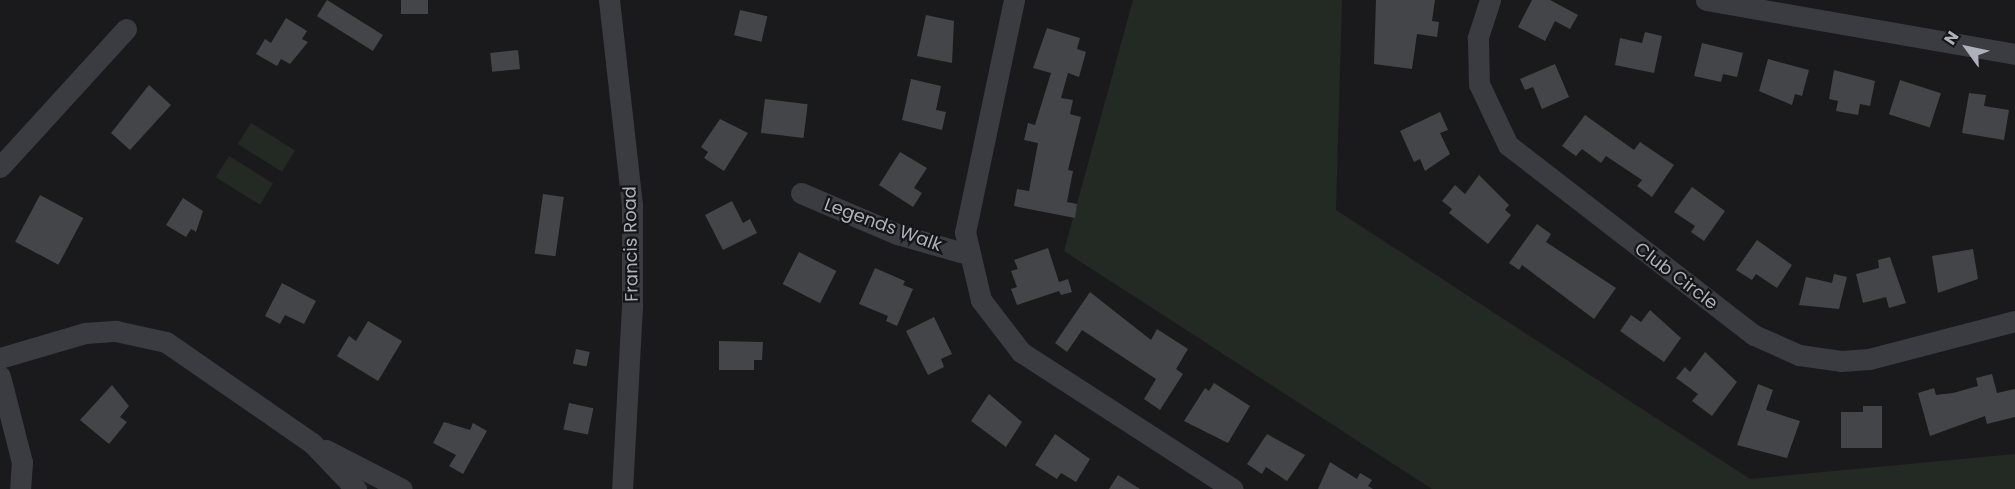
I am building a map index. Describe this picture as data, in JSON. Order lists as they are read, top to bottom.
{
  "streets": {
    "street": ["Legends Walk", "Francis Road", "Club Circle"]
  },
  "north": "top left"
}
